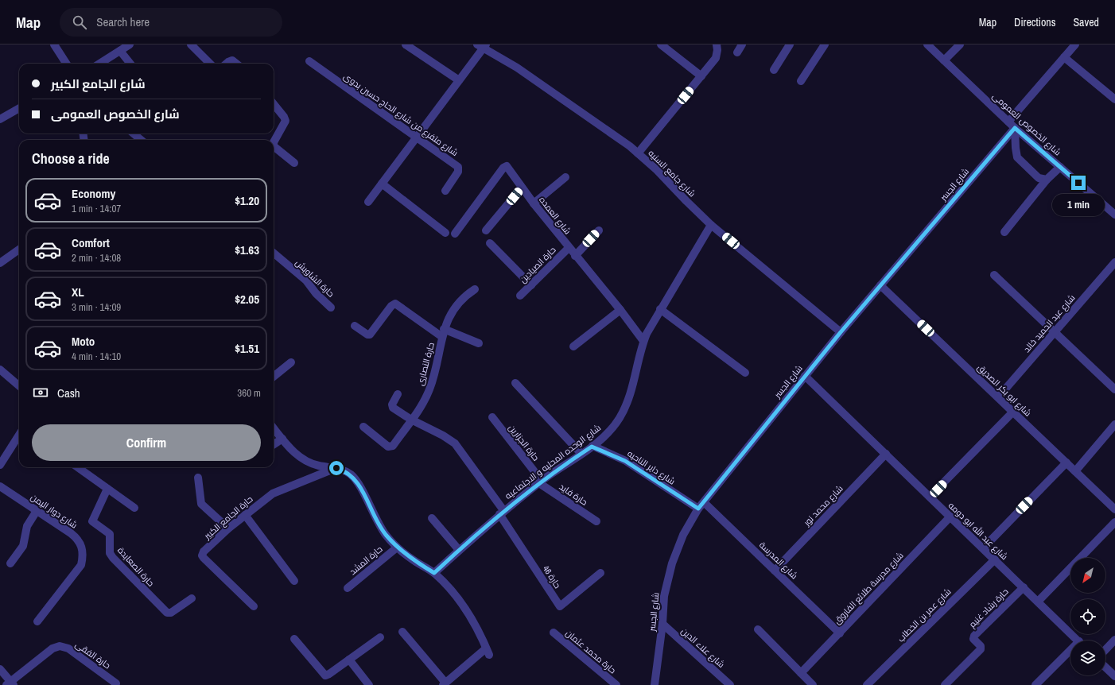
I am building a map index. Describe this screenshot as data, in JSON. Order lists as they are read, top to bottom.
{
  "streets": {
    "street": [
      "شارع متفرع من شارع الحاج حسين بدوى",
      "شارع الخصوص العمومى",
      "شارع جامع السنيه",
      "شارع الجسر",
      "شارع العمده",
      "حارة الصيادين",
      "حارة الشاويش",
      "شارع عبد الحميد خالد",
      "حارة النصارى",
      "شارع ابو بكر الصديق",
      "حارة الجزارين",
      "شارع الوحده المحليه و الاجتماعيه",
      "شارع داير الناحيه",
      "حارة فايد",
      "شارع محمد نور",
      "شارع دوار اليمن",
      "حارة الجامع الكبير",
      "شارع عبد الله ابو دومه",
      "حارة المشد",
      "شارع المدرسة",
      "حارة الصعايدة",
      "حارة 46",
      "شارع مدرسة طلائع الفاروق",
      "حارة رشاد غنيم",
      "شارع عمر بن الخطاب",
      "شارع علاء الدين",
      "حارة محمد عثمان",
      "حارة الفقى"
    ]
  },
  "crossings": [
    ["شارع الخصوص العمومى", "شارع الجسر"],
    ["شارع جامع السنيه", "شارع الجسر"],
    ["شارع جامع السنيه", "شارع الوحده المحليه و الاجتماعيه"],
    ["شارع الجسر", "شارع ابو بكر الصديق"],
    ["شارع الجسر", "شارع داير الناحيه"],
    ["شارع الجسر", "شارع عبد الله ابو دومه"],
    ["شارع الجسر", "شارع المدرسة"],
    ["شارع الجسر", "شارع علاء الدين"],
    ["شارع العمده", "حارة الصيادين"],
    ["شارع العمده", "شارع الوحده المحليه و الاجتماعيه"],
    ["شارع عبد الحميد خالد", "شارع ابو بكر الصديق"],
    ["حارة الجزارين", "شارع الوحده المحليه و الاجتماعيه"],
    ["حارة الجزارين", "حارة فايد"],
    ["شارع الوحده المحليه و الاجتماعيه", "شارع داير الناحيه"],
    ["شارع الوحده المحليه و الاجتماعيه", "حارة فايد"],
    ["شارع الوحده المحليه و الاجتماعيه", "حارة 46"],
    ["شارع محمد نور", "شارع عبد الله ابو دومه"],
    ["شارع محمد نور", "شارع المدرسة"],
    ["شارع عبد الله ابو دومه", "شارع مدرسة طلائع الفاروق"],
    ["شارع عبد الله ابو دومه", "حارة رشاد غنيم"],
    ["شارع عبد الله ابو دومه", "شارع عمر بن الخطاب"],
    ["شارع المدرسة", "شارع مدرسة طلائع الفاروق"]
  ],
  "north": "bottom left",
  "page": {
    "header": "Map",
    "search": "Search here",
    "nav": ["Map", "Directions", "Saved"],
    "banner": ["شارع الجامع الكبير", "شارع الخصوص العمومى"],
    "heading": "Choose a ride",
    "list": [
      {
        "name": "Economy",
        "note": "1 min · 14:07",
        "value": "$1.20"
      },
      {
        "name": "Comfort",
        "note": "2 min · 14:08",
        "value": "$1.63"
      },
      {
        "name": "XL",
        "note": "3 min · 14:09",
        "value": "$2.05"
      },
      {
        "name": "Moto",
        "note": "4 min · 14:10",
        "value": "$1.51"
      }
    ],
    "bubble": "1 min",
    "pay": ["Cash", "360 m"],
    "buttons": "Confirm"
  }
}
